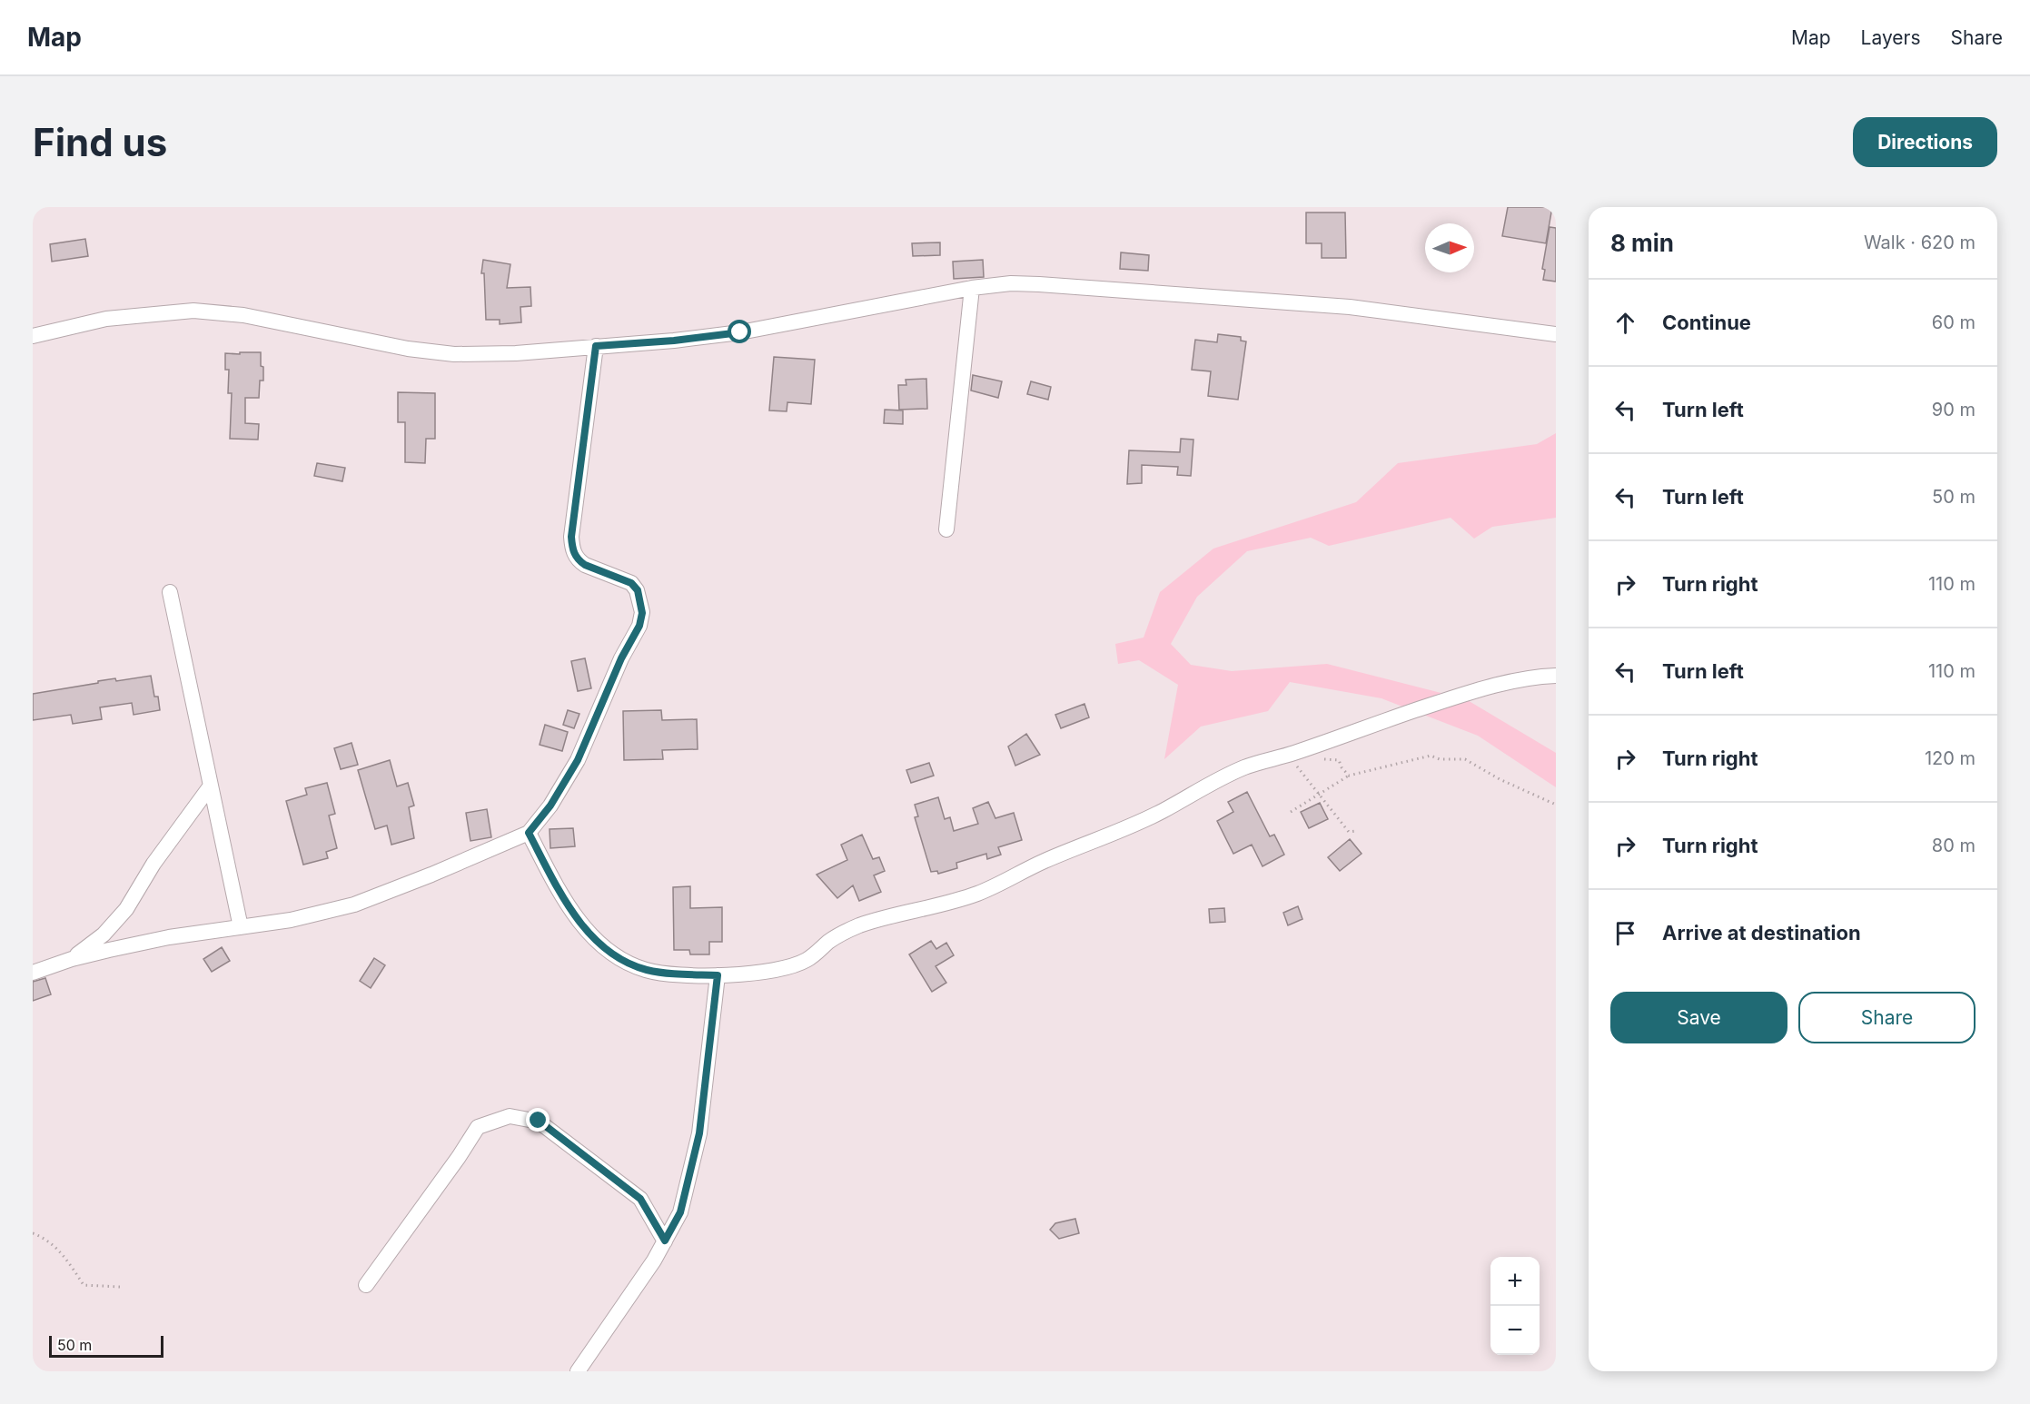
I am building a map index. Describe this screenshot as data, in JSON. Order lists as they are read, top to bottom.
{
  "scale_bar": "50 m",
  "north": "right",
  "page": {
    "header": "Map",
    "nav": ["Map", "Layers", "Share"],
    "buttons": [
      "Directions",
      ["Save", "Share"]
    ],
    "title": "Find us",
    "heading": ["8 min", "Walk · 620 m"],
    "list": [
      ["Continue", "60 m"],
      ["Turn left", "90 m"],
      ["Turn left", "50 m"],
      ["Turn right", "110 m"],
      ["Turn left", "110 m"],
      ["Turn right", "120 m"],
      ["Turn right", "80 m"],
      "Arrive at destination"
    ],
    "map_buttons": ["+", "−"],
    "scale": "50 m"
  }
}
